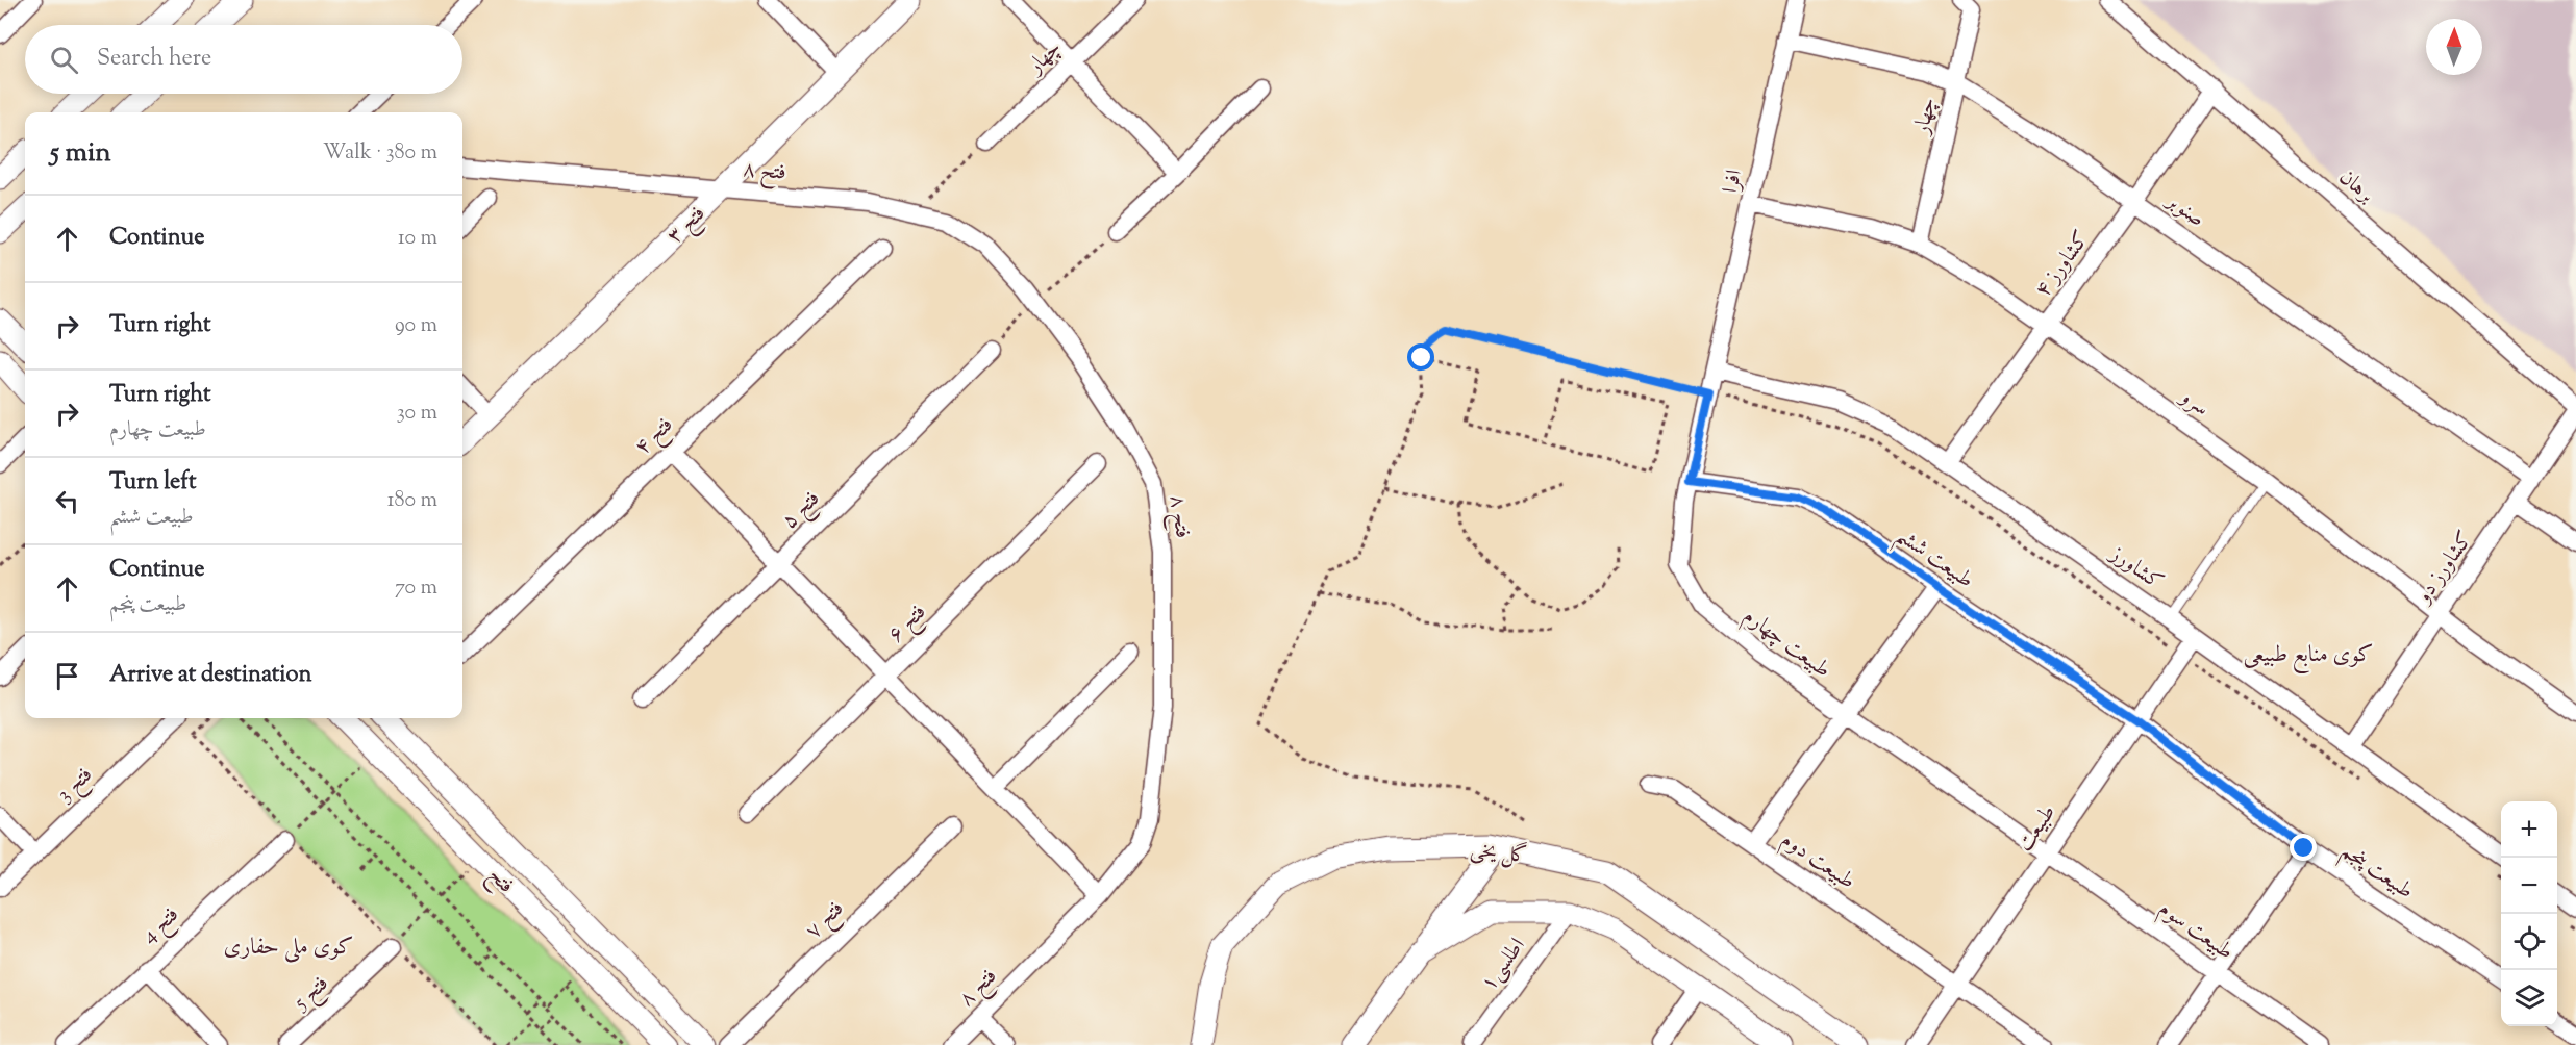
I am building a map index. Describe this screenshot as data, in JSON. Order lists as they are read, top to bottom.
{
  "streets": {
    "street": [
      "چهار",
      "فتح ۸",
      "افرا",
      "برهان",
      "صنوبر",
      "فتح ۳",
      "کشاورز ۴",
      "سرو",
      "فتح ۴",
      "فتح ۵",
      "طبیعت ششم",
      "کشاورز دو",
      "کشاورز",
      "فتح ۶",
      "طبیعت چهارم",
      "فتح 3",
      "طبیعت",
      "گل یخی",
      "طبیعت دوم",
      "طبیعت پنجم",
      "فتح",
      "فتح ۷",
      "فتح 4",
      "طبیعت سوم",
      "اطلسی۱",
      "فتح 5"
    ]
  },
  "crossings": [
    ["چهار", "صنوبر"],
    ["چهار", "سرو"],
    ["فتح ۸", "فتح ۳"],
    ["افرا", "صنوبر"],
    ["افرا", "سرو"],
    ["افرا", "کشاورز"],
    ["افرا", "طبیعت چهارم"],
    ["برهان", "کشاورز ۴"],
    ["برهان", "کشاورز دو"],
    ["صنوبر", "کشاورز ۴"],
    ["صنوبر", "کشاورز دو"],
    ["کشاورز ۴", "سرو"],
    ["کشاورز ۴", "کشاورز"],
    ["سرو", "کشاورز دو"],
    ["طبیعت ششم", "طبیعت چهارم"],
    ["طبیعت ششم", "طبیعت"],
    ["طبیعت ششم", "طبیعت پنجم"],
    ["کشاورز دو", "کشاورز"],
    ["کشاورز", "طبیعت چهارم"],
    ["کشاورز", "طبیعت"],
    ["طبیعت چهارم", "طبیعت"],
    ["طبیعت چهارم", "طبیعت سوم"],
    ["طبیعت", "طبیعت دوم"],
    ["طبیعت", "طبیعت پنجم"],
    ["طبیعت", "طبیعت سوم"]
  ],
  "districts": ["کوی منابع طبیعی", "کوی ملی حفاری"],
  "north": "top",
  "page": {
    "search": "Search here",
    "heading": ["5 min", "Walk · 380 m"],
    "list": [
      ["Continue", "10 m"],
      ["Turn right", "90 m"],
      ["Turn right", "طبیعت چهارم", "30 m"],
      ["Turn left", "طبیعت ششم", "180 m"],
      ["Continue", "طبیعت پنجم", "70 m"],
      "Arrive at destination"
    ],
    "map_buttons": ["+", "−"]
  }
}
